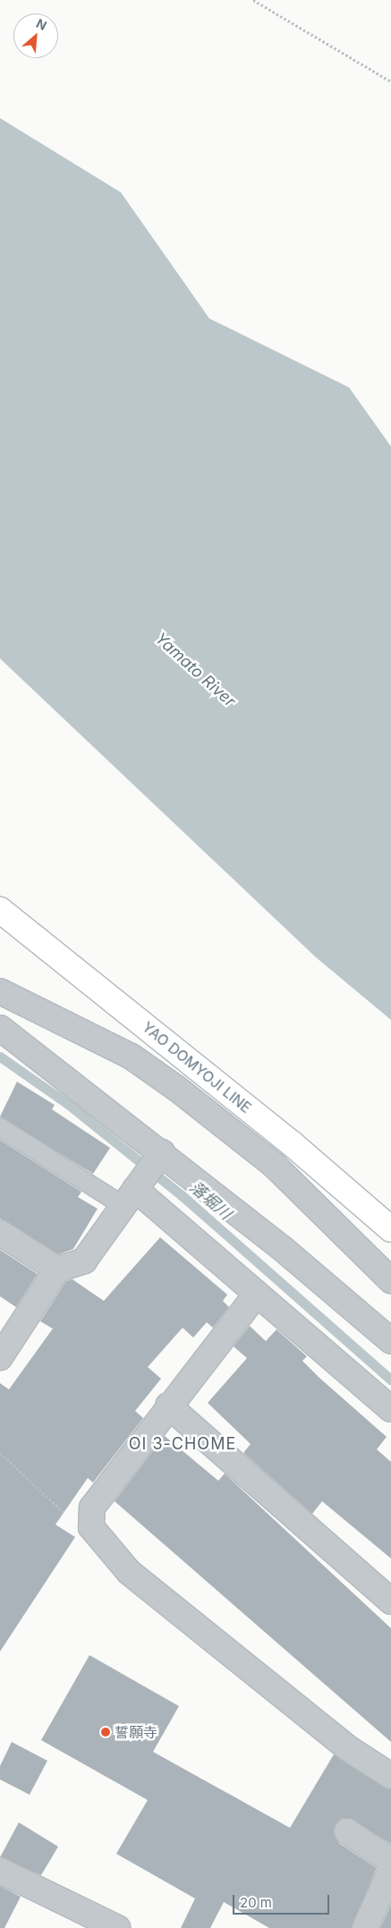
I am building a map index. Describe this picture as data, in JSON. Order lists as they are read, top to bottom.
{
  "streets": {
    "main road": ["YAO DOMYOJI LINE"]
  },
  "districts": ["OI 3-CHOME"],
  "water": ["Yamato River", "落堀川"],
  "places": ["誓願寺"],
  "scale_bar": "20 m",
  "north": "top right"
}
